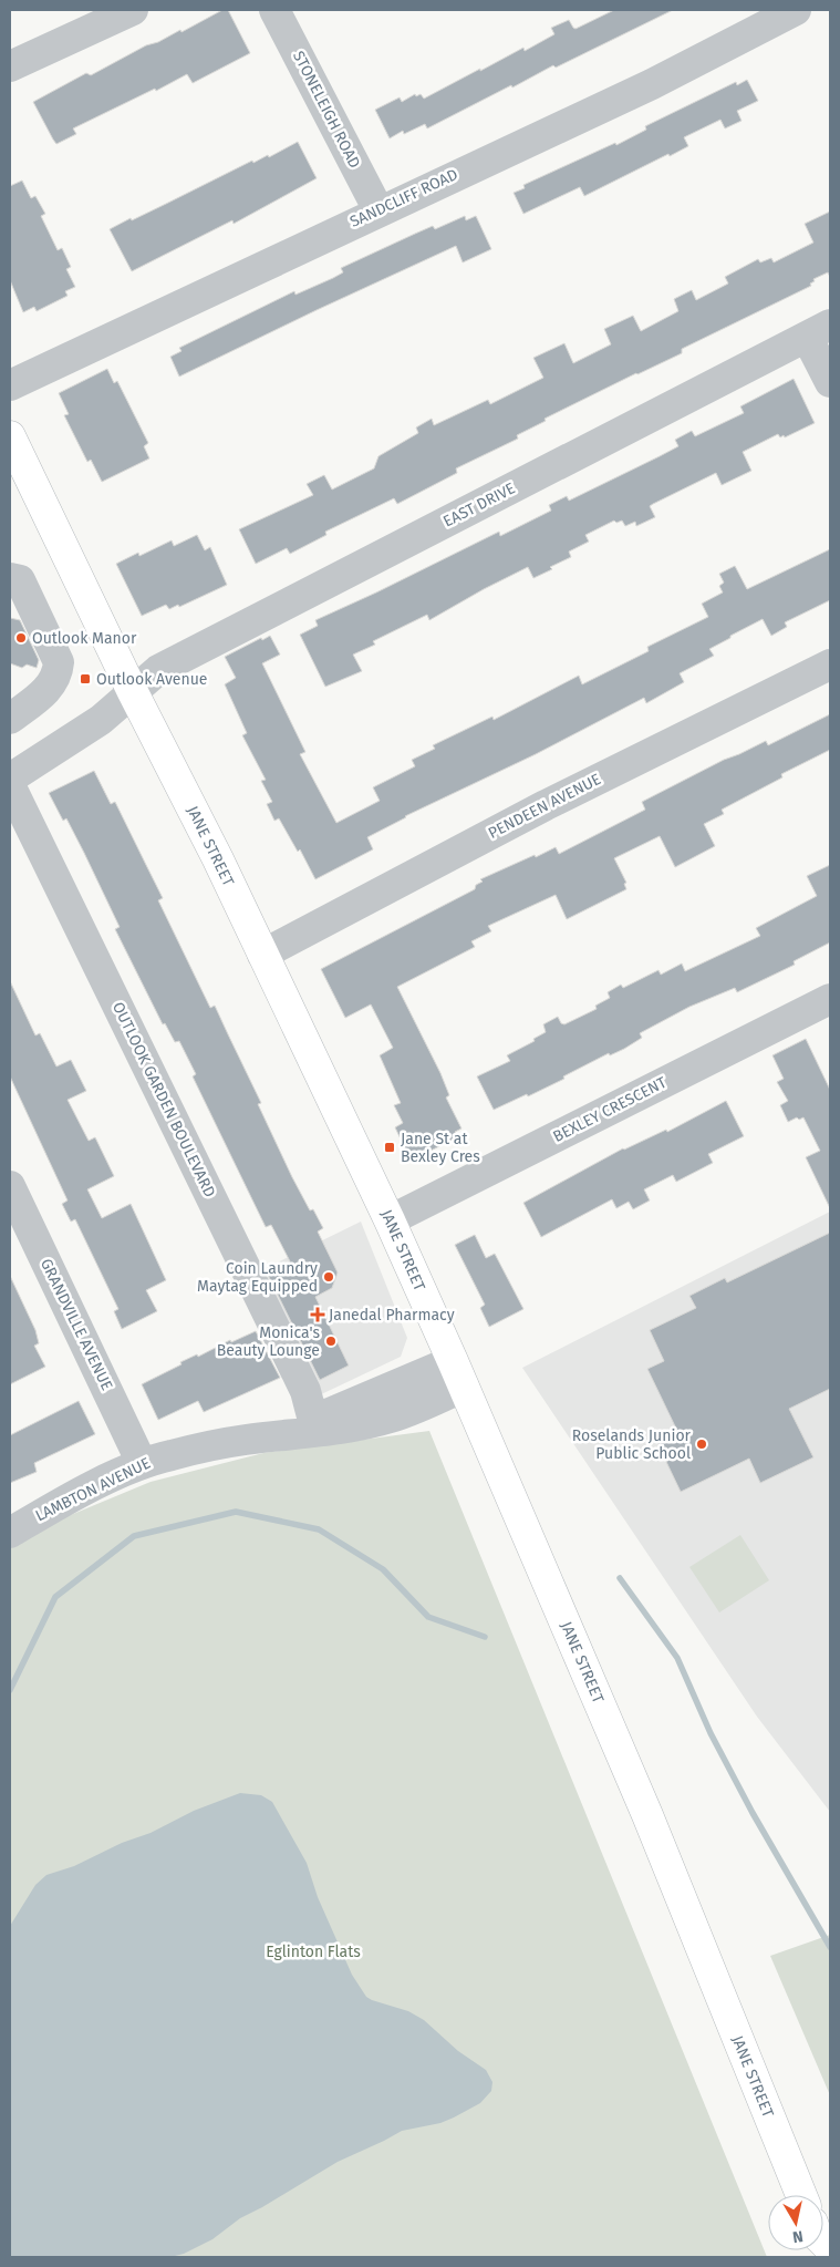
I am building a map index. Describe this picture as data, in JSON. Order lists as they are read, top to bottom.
{
  "streets": {
    "main road": ["JANE STREET"],
    "street": [
      "STONELEIGH ROAD",
      "SANDCLIFF ROAD",
      "EAST DRIVE",
      "PENDEEN AVENUE",
      "OUTLOOK GARDEN BOULEVARD",
      "BEXLEY CRESCENT",
      "GRANDVILLE AVENUE",
      "LAMBTON AVENUE"
    ]
  },
  "crossings": [
    ["STONELEIGH ROAD", "SANDCLIFF ROAD"],
    ["EAST DRIVE", "JANE STREET"],
    ["PENDEEN AVENUE", "JANE STREET"],
    ["JANE STREET", "BEXLEY CRESCENT"],
    ["JANE STREET", "LAMBTON AVENUE"],
    ["OUTLOOK GARDEN BOULEVARD", "LAMBTON AVENUE"],
    ["GRANDVILLE AVENUE", "LAMBTON AVENUE"]
  ],
  "parks": ["Eglinton Flats"],
  "places": {
    "other": [
      "Outlook Manor",
      "Coin Laundry Maytag Equipped",
      "Monica's Beauty Lounge",
      "Roselands Junior Public School"
    ],
    "transit": ["Outlook Avenue", "Jane St at Bexley Cres"],
    "health": ["Janedal Pharmacy"]
  },
  "north": "bottom"
}
